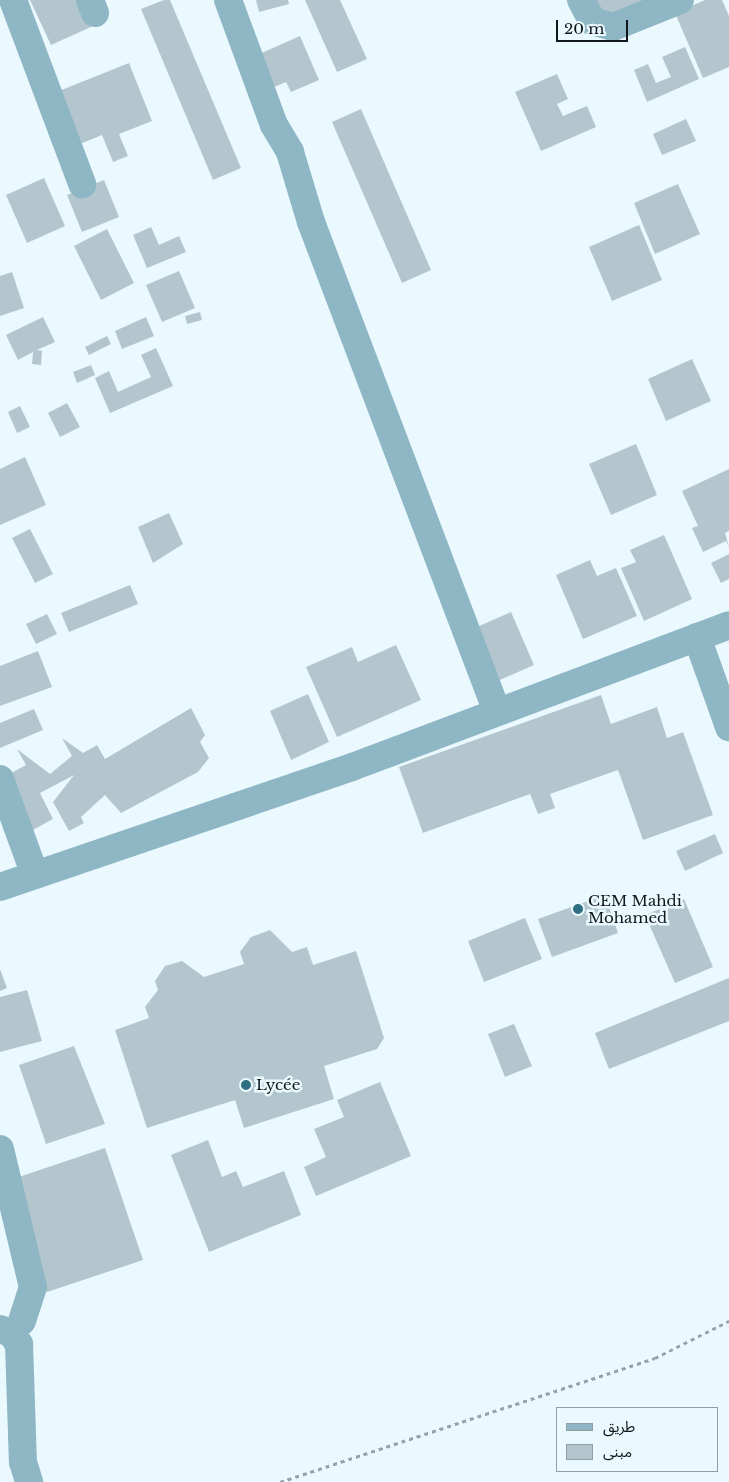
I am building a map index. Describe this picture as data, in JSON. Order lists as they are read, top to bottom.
{
  "places": ["CEM Mahdi Mohamed", "Lycée"],
  "legend": ["طريق", "مبنى"],
  "scale_bar": "20 m"
}
